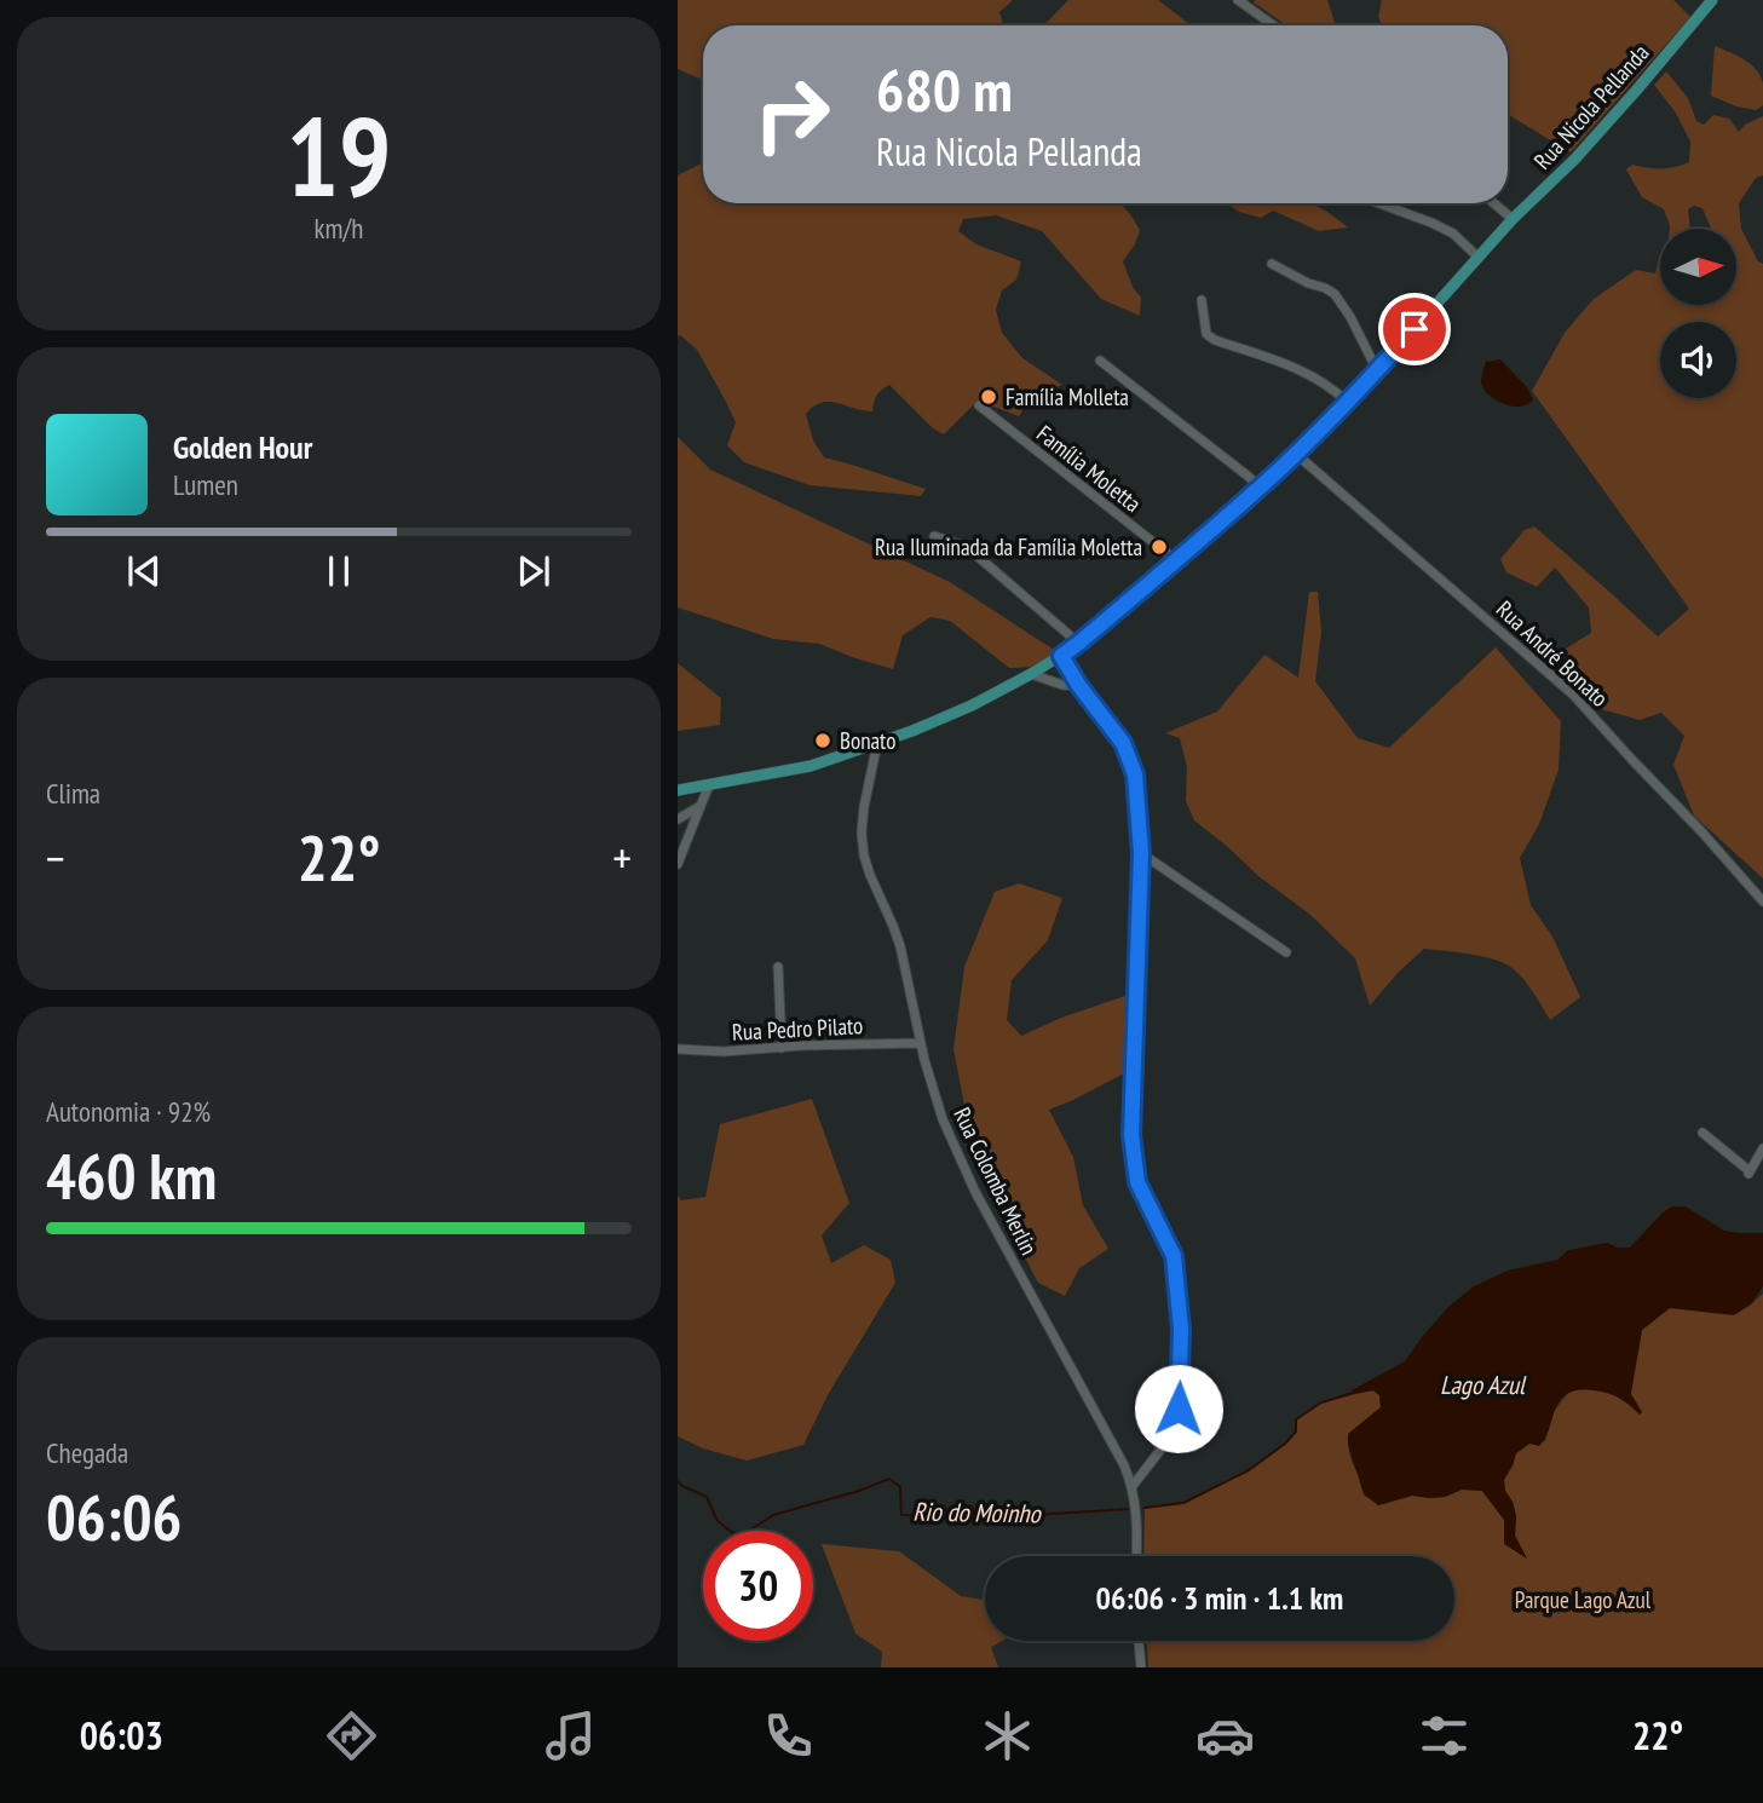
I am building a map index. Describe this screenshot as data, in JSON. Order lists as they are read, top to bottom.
{
  "streets": {
    "main road": ["Rua Nicola Pellanda"],
    "street": [
      "Família Moletta",
      "Rua André Bonato",
      "Rua Pedro Pilato",
      "Rua Colomba Merlin"
    ]
  },
  "crossings": [
    ["Rua Nicola Pellanda", "Família Moletta"],
    ["Rua Nicola Pellanda", "Rua André Bonato"],
    ["Rua Nicola Pellanda", "Rua Colomba Merlin"],
    ["Rua Pedro Pilato", "Rua Colomba Merlin"]
  ],
  "water": ["Lago Azul", "Rio do Moinho"],
  "parks": ["Parque Lago Azul"],
  "places": ["Família Molleta", "Rua Iluminada da Família Moletta", "Bonato"],
  "north": "right",
  "page": {
    "tile": [
      ["19", "km/h"],
      "Clima",
      ["Autonomia · 92%", "460 km"],
      ["Chegada", "06:06"]
    ],
    "turn": ["680 m", "Rua Nicola Pellanda"],
    "song": ["Golden Hour", "Lumen"],
    "heat": ["−", "22°", "+"],
    "limit": "30",
    "trip": "06:06 · 3 min · 1.1 km",
    "tabs": ["06:03", "22°"]
  }
}
